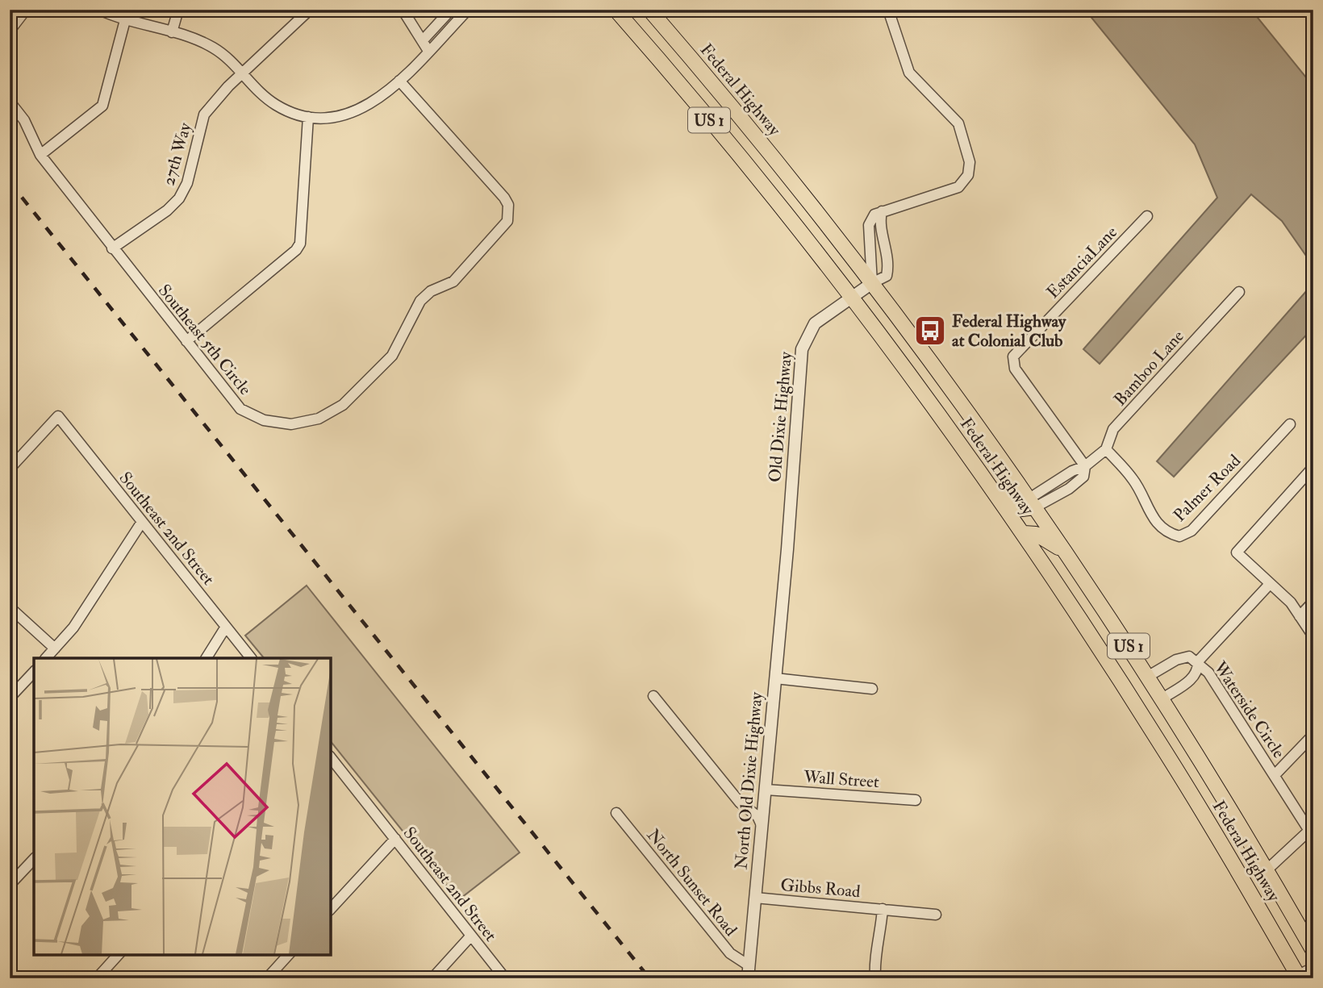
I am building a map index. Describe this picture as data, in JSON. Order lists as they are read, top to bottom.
{
  "streets": {
    "main road": ["Federal Highway", "US 1"],
    "street": [
      "27th Way",
      "EstanciaLane",
      "Southeast 5th Circle",
      "Bamboo Lane",
      "Old Dixie Highway",
      "Palmer Road",
      "Southeast 2nd Street",
      "Waterside Circle",
      "Wall Street",
      "North Old Dixie Highway",
      "North Sunset Road",
      "Gibbs Road"
    ]
  },
  "crossings": [
    ["Federal Highway", "Bamboo Lane"],
    ["Federal Highway", "Old Dixie Highway"],
    ["Federal Highway", "Waterside Circle"],
    ["27th Way", "Southeast 5th Circle"],
    ["EstanciaLane", "Bamboo Lane"],
    ["Bamboo Lane", "Palmer Road"],
    ["Old Dixie Highway", "North Old Dixie Highway"],
    ["Wall Street", "North Old Dixie Highway"],
    ["North Old Dixie Highway", "North Sunset Road"],
    ["North Old Dixie Highway", "Gibbs Road"]
  ],
  "places": {
    "bus stop": ["Federal Highway at Colonial Club"]
  }
}
